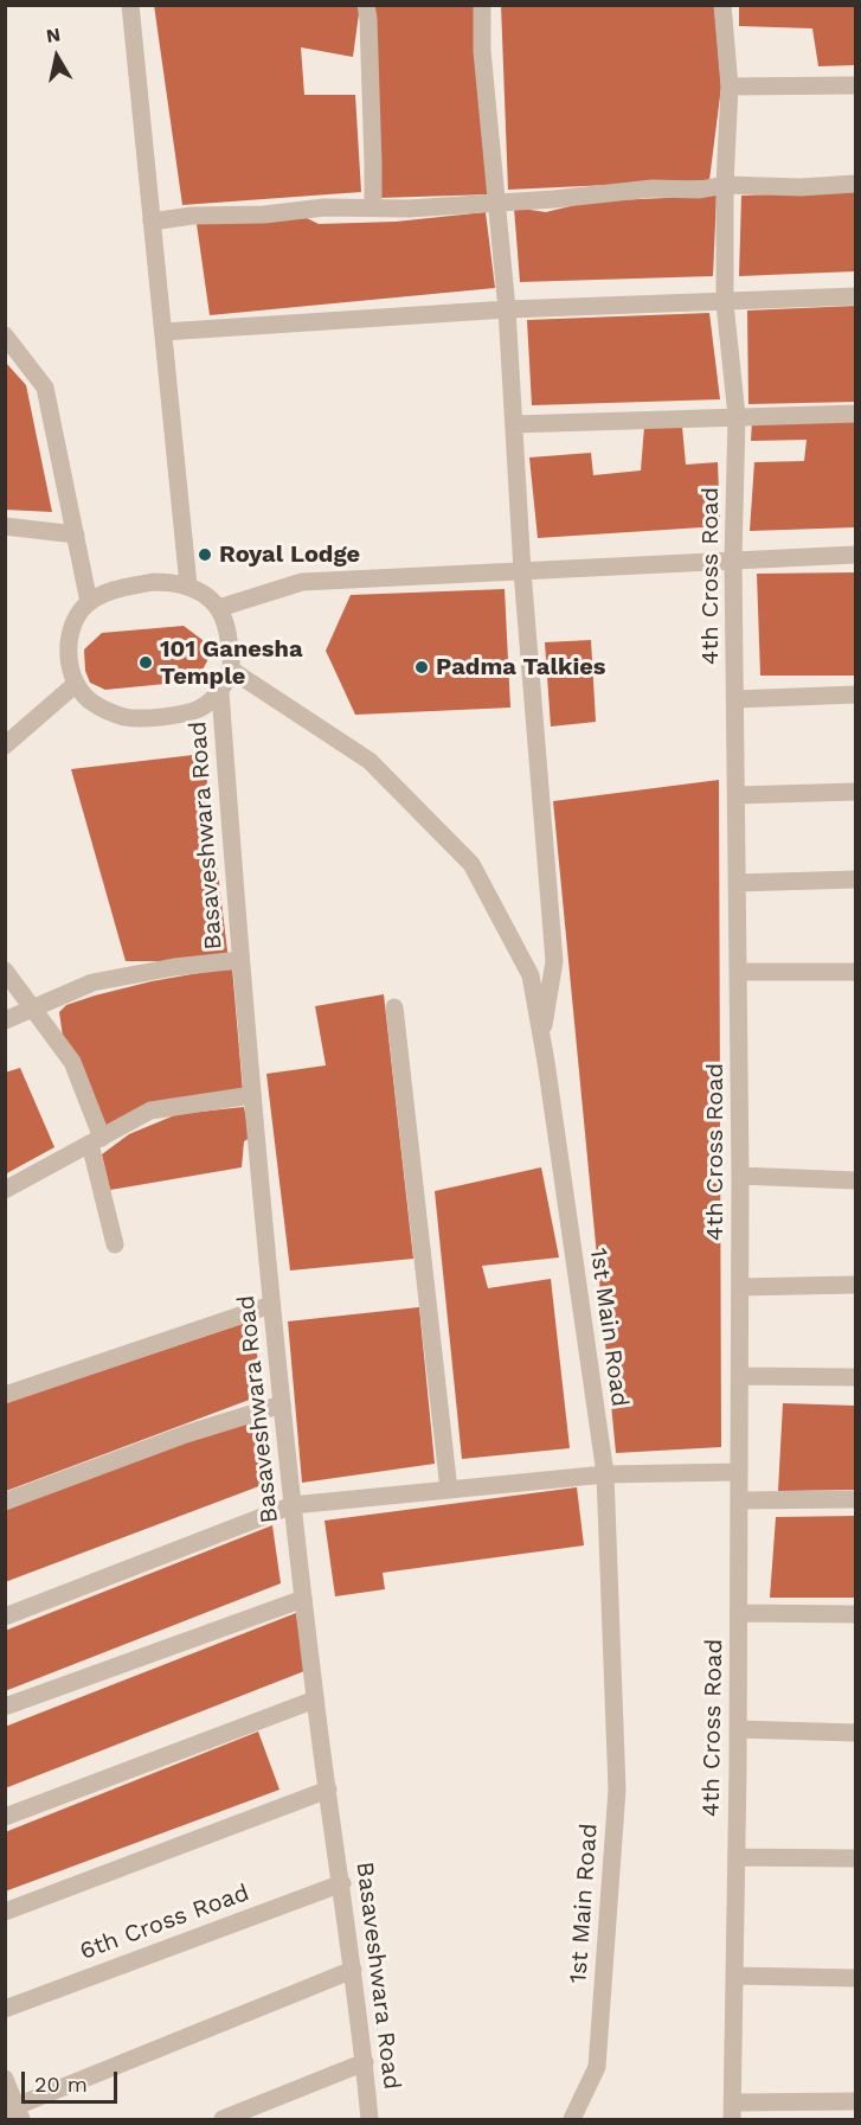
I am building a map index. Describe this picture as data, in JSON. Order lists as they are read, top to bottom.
{
  "streets": {
    "street": [
      "4th Cross Road",
      "Basaveshwara Road",
      "1st Main Road",
      "6th Cross Road"
    ]
  },
  "crossings": [
    ["Basaveshwara Road", "1st Main Road"],
    ["Basaveshwara Road", "6th Cross Road"]
  ],
  "places": ["Royal Lodge", "101 Ganesha Temple", "Padma Talkies"],
  "scale_bar": "20 m",
  "north": "top"
}
